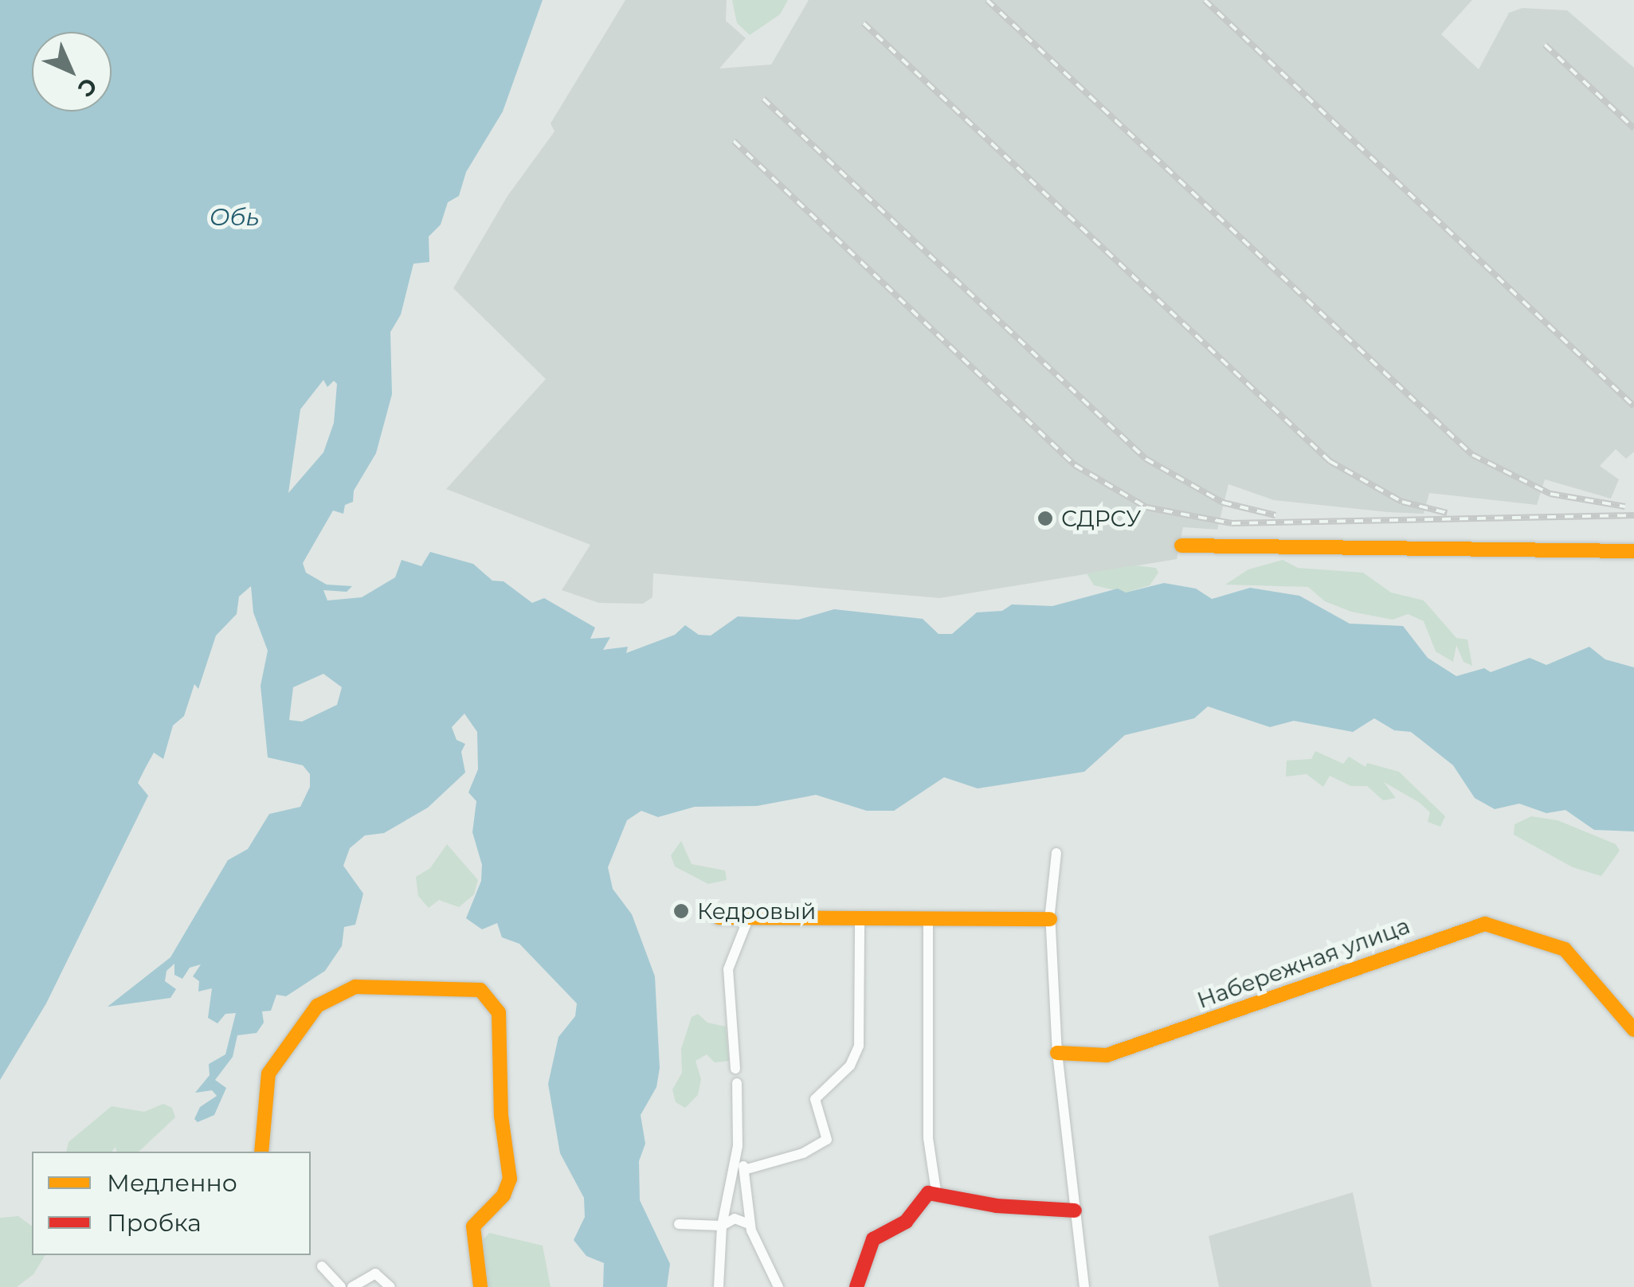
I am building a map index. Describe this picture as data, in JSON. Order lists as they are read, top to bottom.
{
  "streets": {
    "street": ["Набережная улица"]
  },
  "water": ["Обь"],
  "places": ["СДРСУ", "Кедровый"],
  "legend": ["Медленно", "Пробка"],
  "north": "bottom right"
}
